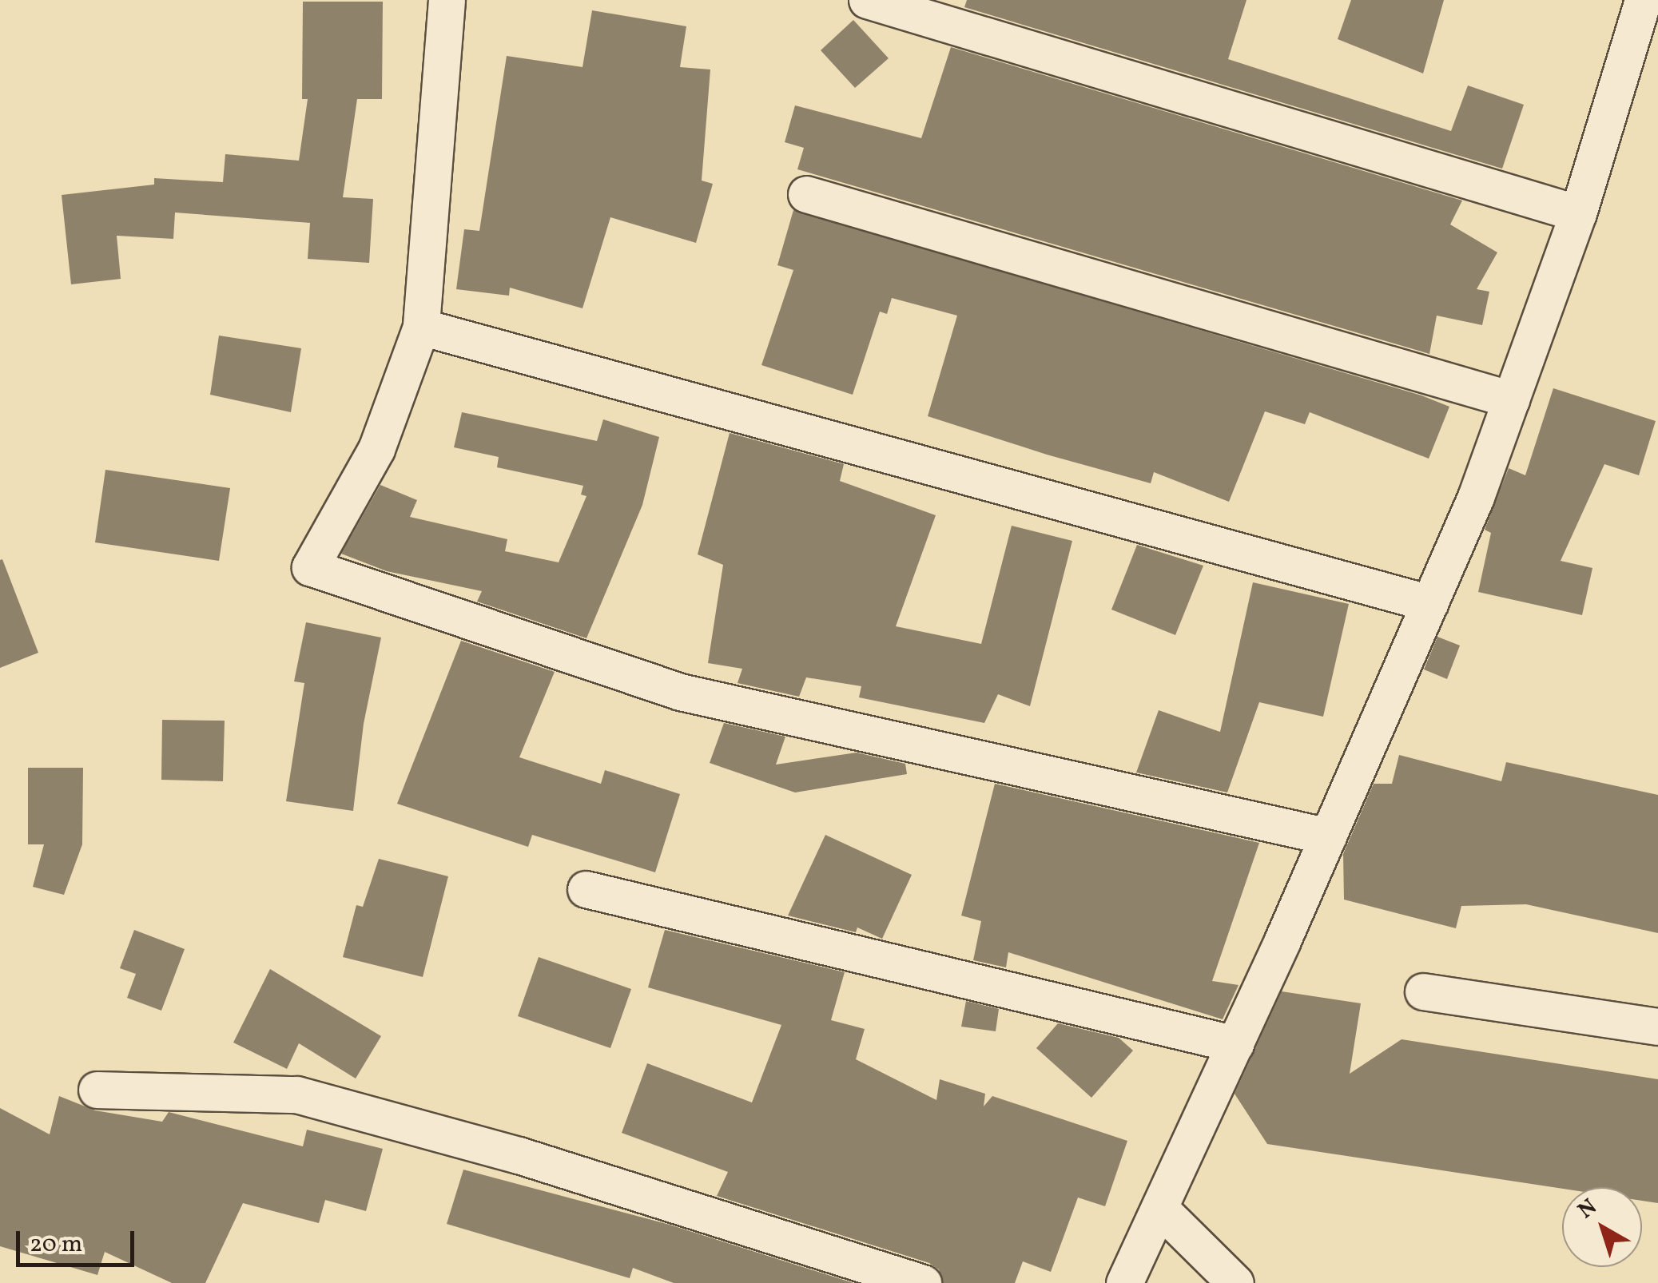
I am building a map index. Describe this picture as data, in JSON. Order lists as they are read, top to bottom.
{
  "scale_bar": "20 m",
  "north": "top left"
}
